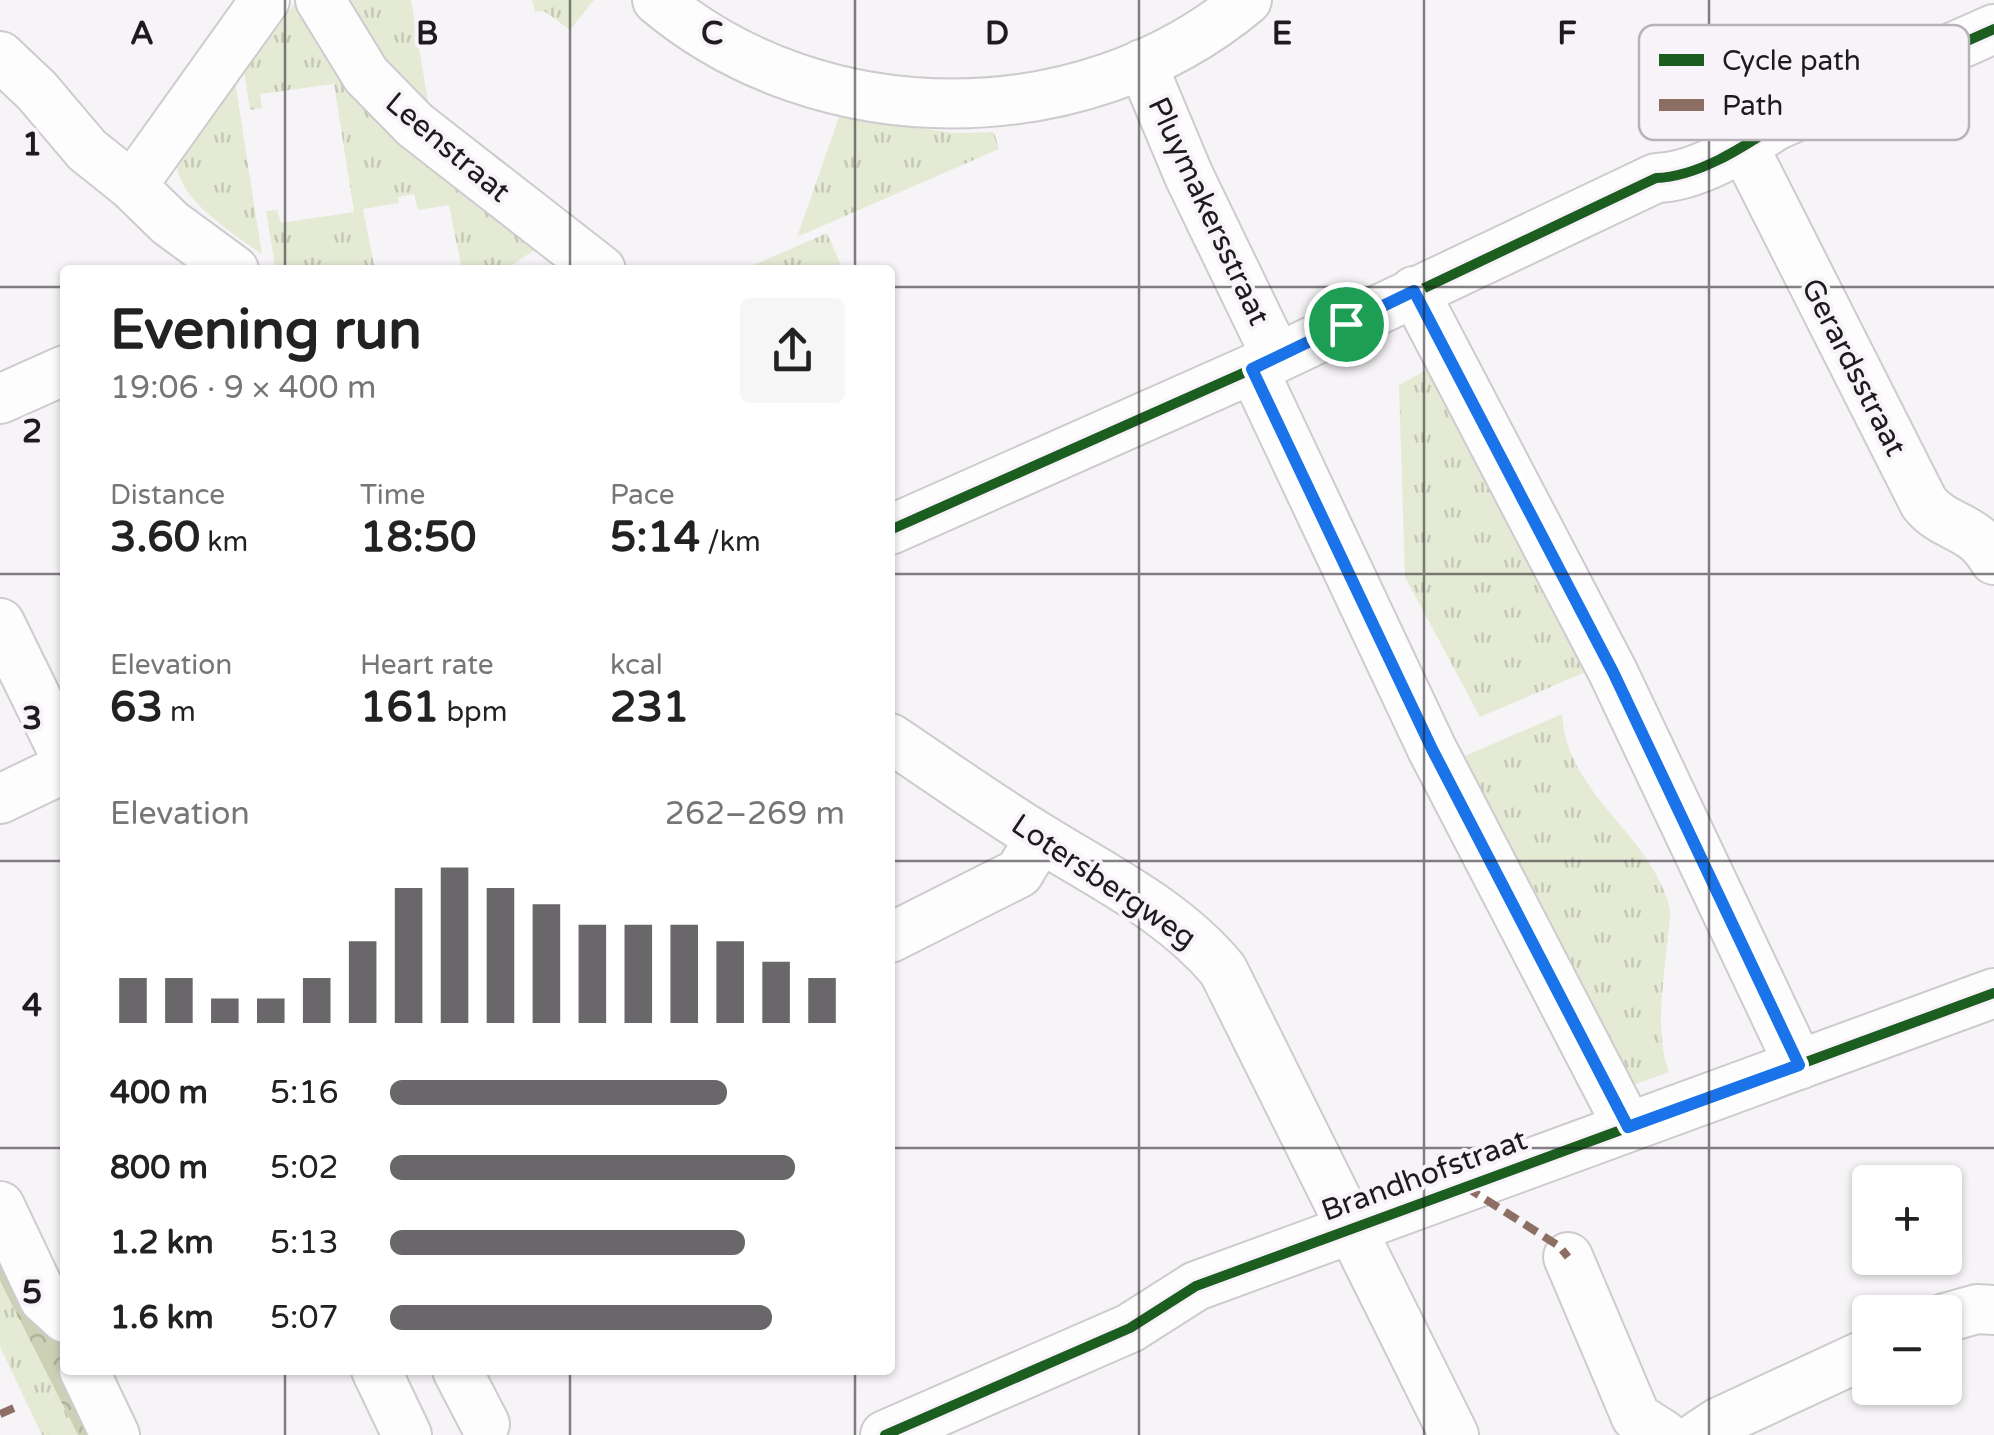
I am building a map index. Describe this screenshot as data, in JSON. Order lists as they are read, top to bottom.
{
  "streets": {
    "street": [
      "Leenstraat",
      "Pluymakersstraat",
      "Gerardsstraat",
      "Lotersbergweg",
      "Brandhofstraat"
    ]
  },
  "crossings": [
    ["Pluymakersstraat", "Brandhofstraat"],
    ["Lotersbergweg", "Brandhofstraat"]
  ],
  "legend": ["Cycle path", "Path"],
  "page": {
    "heading": ["Evening run", "19:06 · 9 × 400 m"],
    "stats": [
      ["Distance", "3.60 km"],
      ["Time", "18:50"],
      ["Pace", "5:14 /km"],
      ["Elevation", "63 m"],
      ["Heart rate", "161 bpm"],
      ["kcal", "231"]
    ],
    "chart": ["Elevation", "262–269 m"],
    "list": [
      {
        "name": "400 m",
        "note": "5:16"
      },
      {
        "name": "800 m",
        "note": "5:02"
      },
      {
        "name": "1.2 km",
        "note": "5:13"
      },
      {
        "name": "1.6 km",
        "note": "5:07"
      }
    ],
    "map_buttons": ["+", "−"]
  },
  "grid": {
    "columns": [
      "A",
      "B",
      "C",
      "D",
      "E",
      "F"
    ],
    "rows": [
      "1",
      "2",
      "3",
      "4",
      "5"
    ]
  }
}
